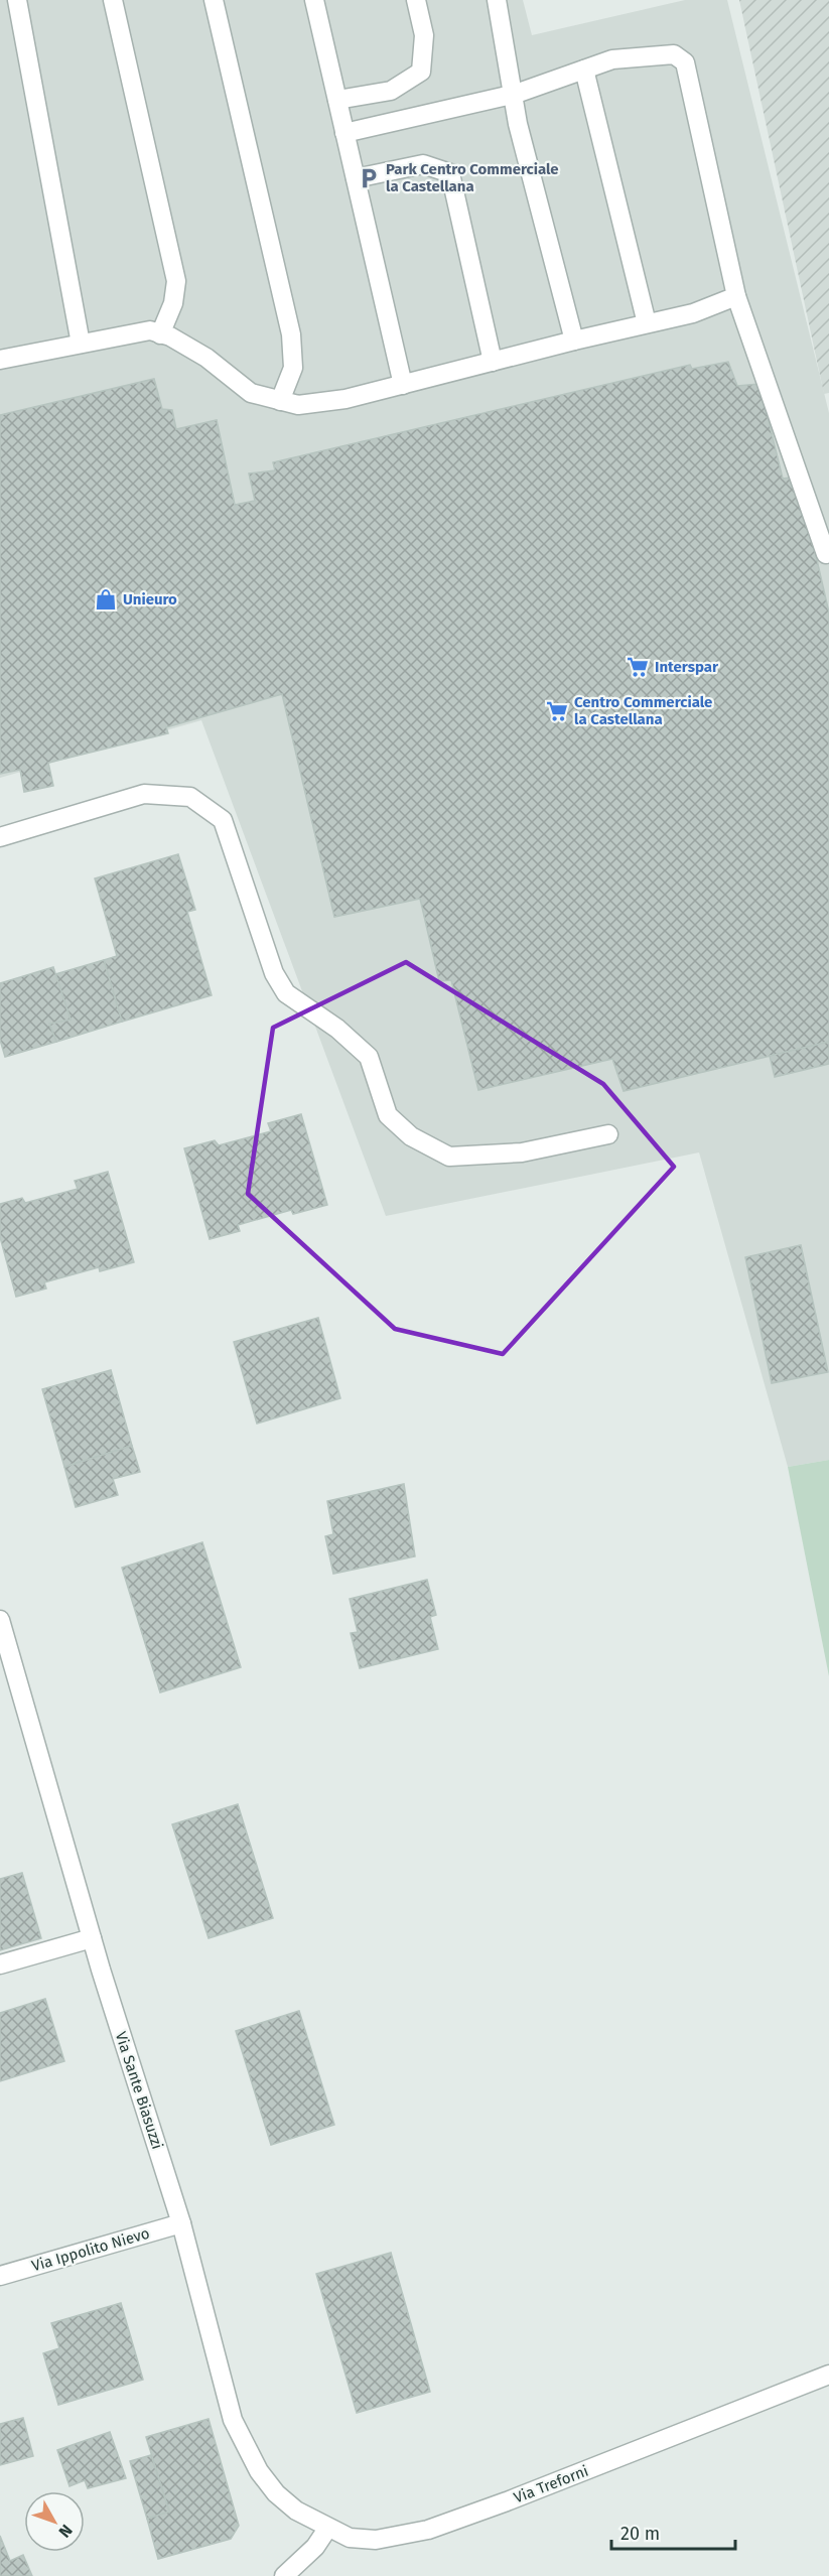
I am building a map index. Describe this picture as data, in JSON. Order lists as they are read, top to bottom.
{
  "streets": {
    "street": ["Via Sante Biasuzzi", "Via Ippolito Nievo", "Via Treforni"]
  },
  "crossings": [
    ["Via Sante Biasuzzi", "Via Ippolito Nievo"],
    ["Via Sante Biasuzzi", "Via Treforni"]
  ],
  "places": {
    "parking": ["Park Centro Commerciale la Castellana"],
    "shop": ["Unieuro"],
    "supermarket": ["Interspar", "Centro Commerciale la Castellana"]
  },
  "scale_bar": "20 m",
  "north": "bottom right"
}
